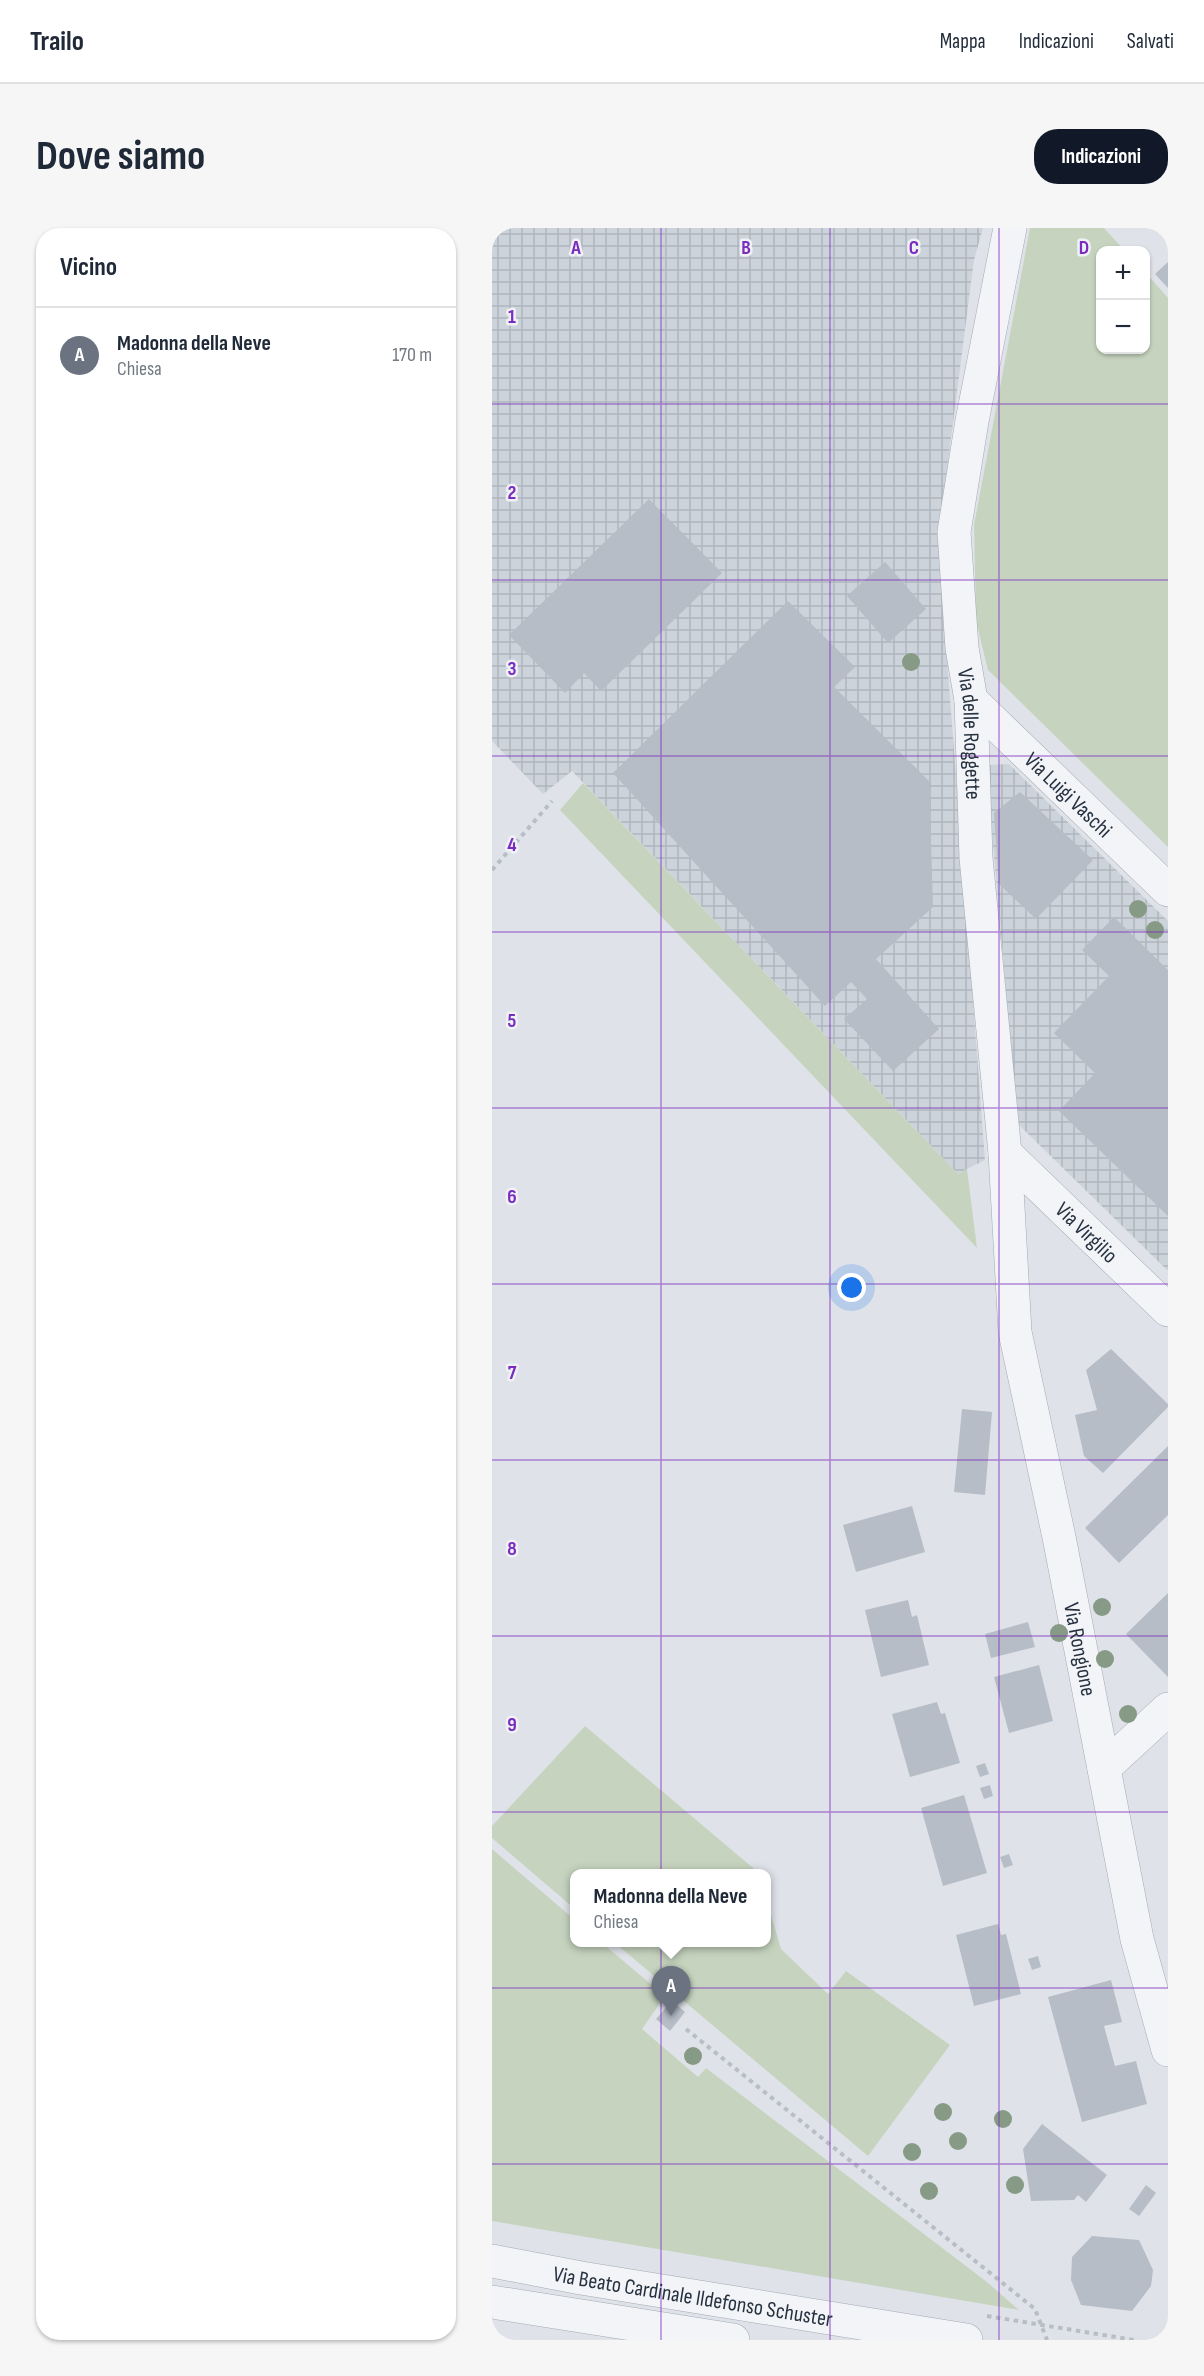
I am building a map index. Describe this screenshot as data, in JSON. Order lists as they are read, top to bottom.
{
  "streets": {
    "street": [
      "Via delle Roggette",
      "Via Luigi Vaschi",
      "Via Virgilio",
      "Via Rongione",
      "Via Beato Cardinale Ildefonso Schuster"
    ]
  },
  "crossings": [
    ["Via delle Roggette", "Via Luigi Vaschi"],
    ["Via delle Roggette", "Via Virgilio"],
    ["Via delle Roggette", "Via Rongione"]
  ],
  "page": {
    "header": "Trailo",
    "nav": ["Mappa", "Indicazioni", "Salvati"],
    "buttons": "Indicazioni",
    "title": "Dove siamo",
    "heading": "Vicino",
    "map_buttons": ["+", "−"],
    "list": [
      {
        "mark": "A",
        "name": "Madonna della Neve",
        "note": "Chiesa",
        "value": "170 m"
      }
    ],
    "popup": ["Madonna della Neve", "Chiesa"],
    "pins": "A"
  },
  "grid": {
    "columns": [
      "A",
      "B",
      "C",
      "D"
    ],
    "rows": [
      "1",
      "2",
      "3",
      "4",
      "5",
      "6",
      "7",
      "8",
      "9"
    ]
  }
}
